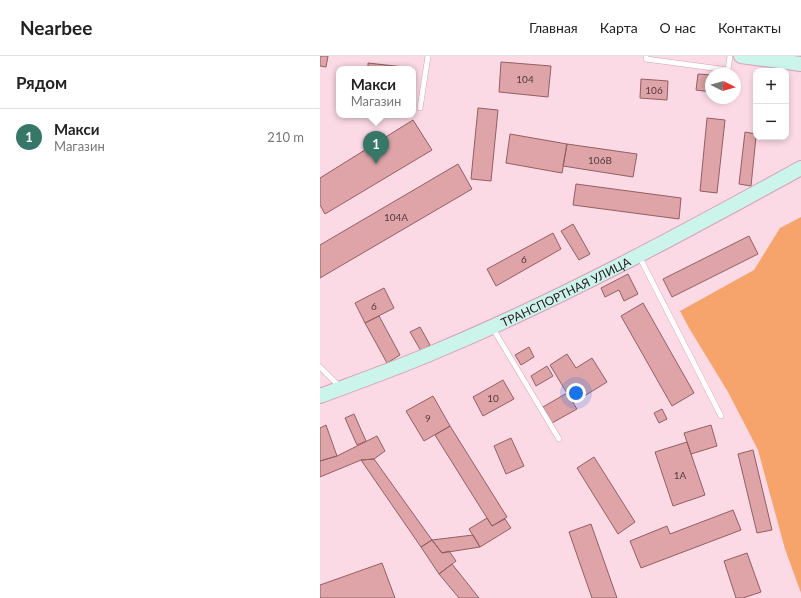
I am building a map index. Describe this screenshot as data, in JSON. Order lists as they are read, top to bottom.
{
  "streets": {
    "main road": ["ТРАНСПОРТНАЯ УЛИЦА"]
  },
  "house_numbers": [
    "104",
    "106",
    "106В",
    "104А",
    "6",
    "6",
    "10",
    "9",
    "1А"
  ],
  "north": "right",
  "page": {
    "header": "Nearbee",
    "nav": [
      "Главная",
      "Карта",
      "О нас",
      "Контакты"
    ],
    "heading": "Рядом",
    "popup": ["Макси", "Магазин"],
    "map_buttons": ["+", "−"],
    "list": [
      {
        "mark": "1",
        "name": "Макси",
        "note": "Магазин",
        "value": "210 m"
      }
    ],
    "pins": "1"
  }
}
